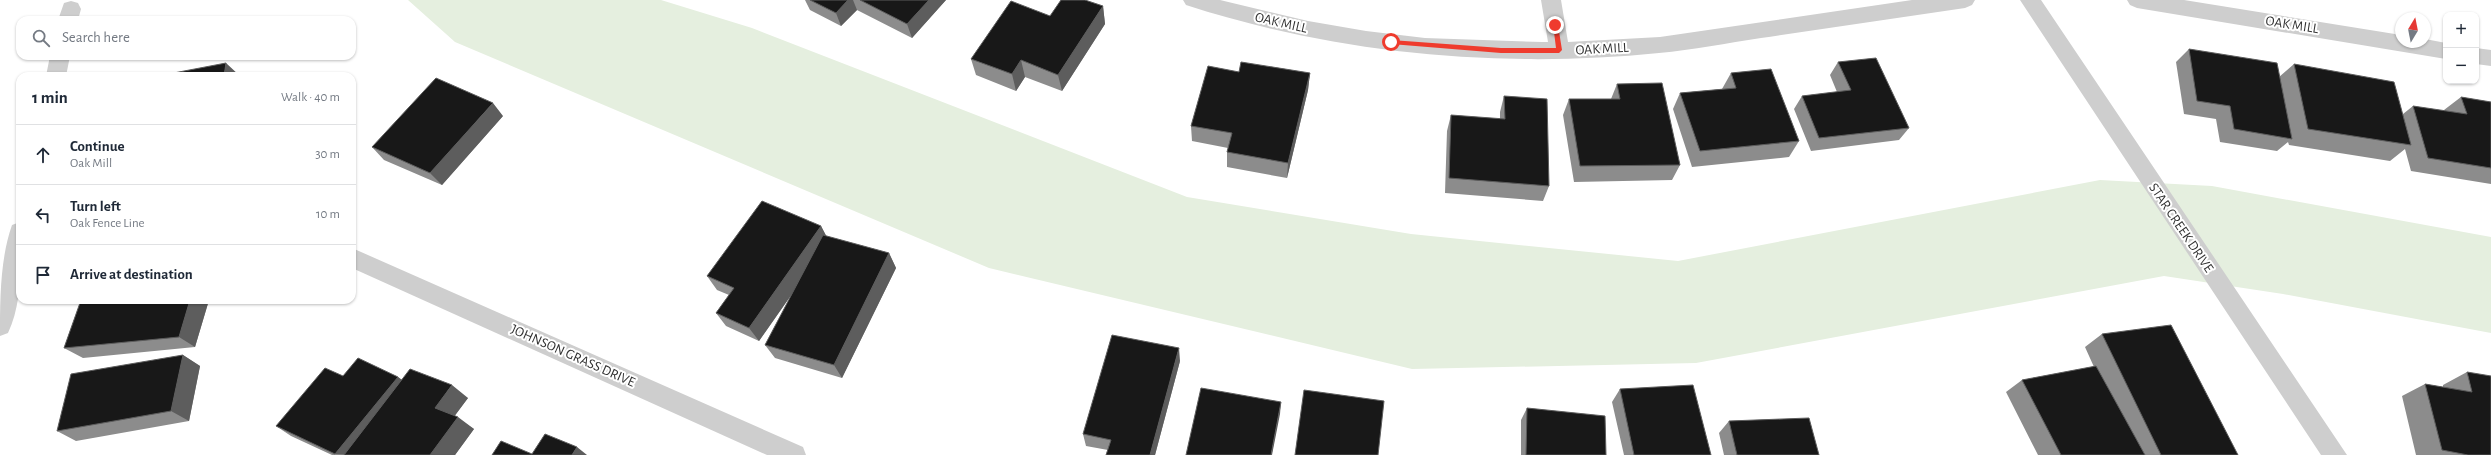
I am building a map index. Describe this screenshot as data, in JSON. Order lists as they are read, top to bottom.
{
  "streets": {
    "street": ["OAK MILL", "STAR CREEK DRIVE", "JOHNSON GRASS DRIVE"]
  },
  "north": "top",
  "page": {
    "map_buttons": ["+", "−"],
    "search": "Search here",
    "heading": ["1 min", "Walk · 40 m"],
    "list": [
      ["Continue", "Oak Mill", "30 m"],
      ["Turn left", "Oak Fence Line", "10 m"],
      "Arrive at destination"
    ]
  }
}
